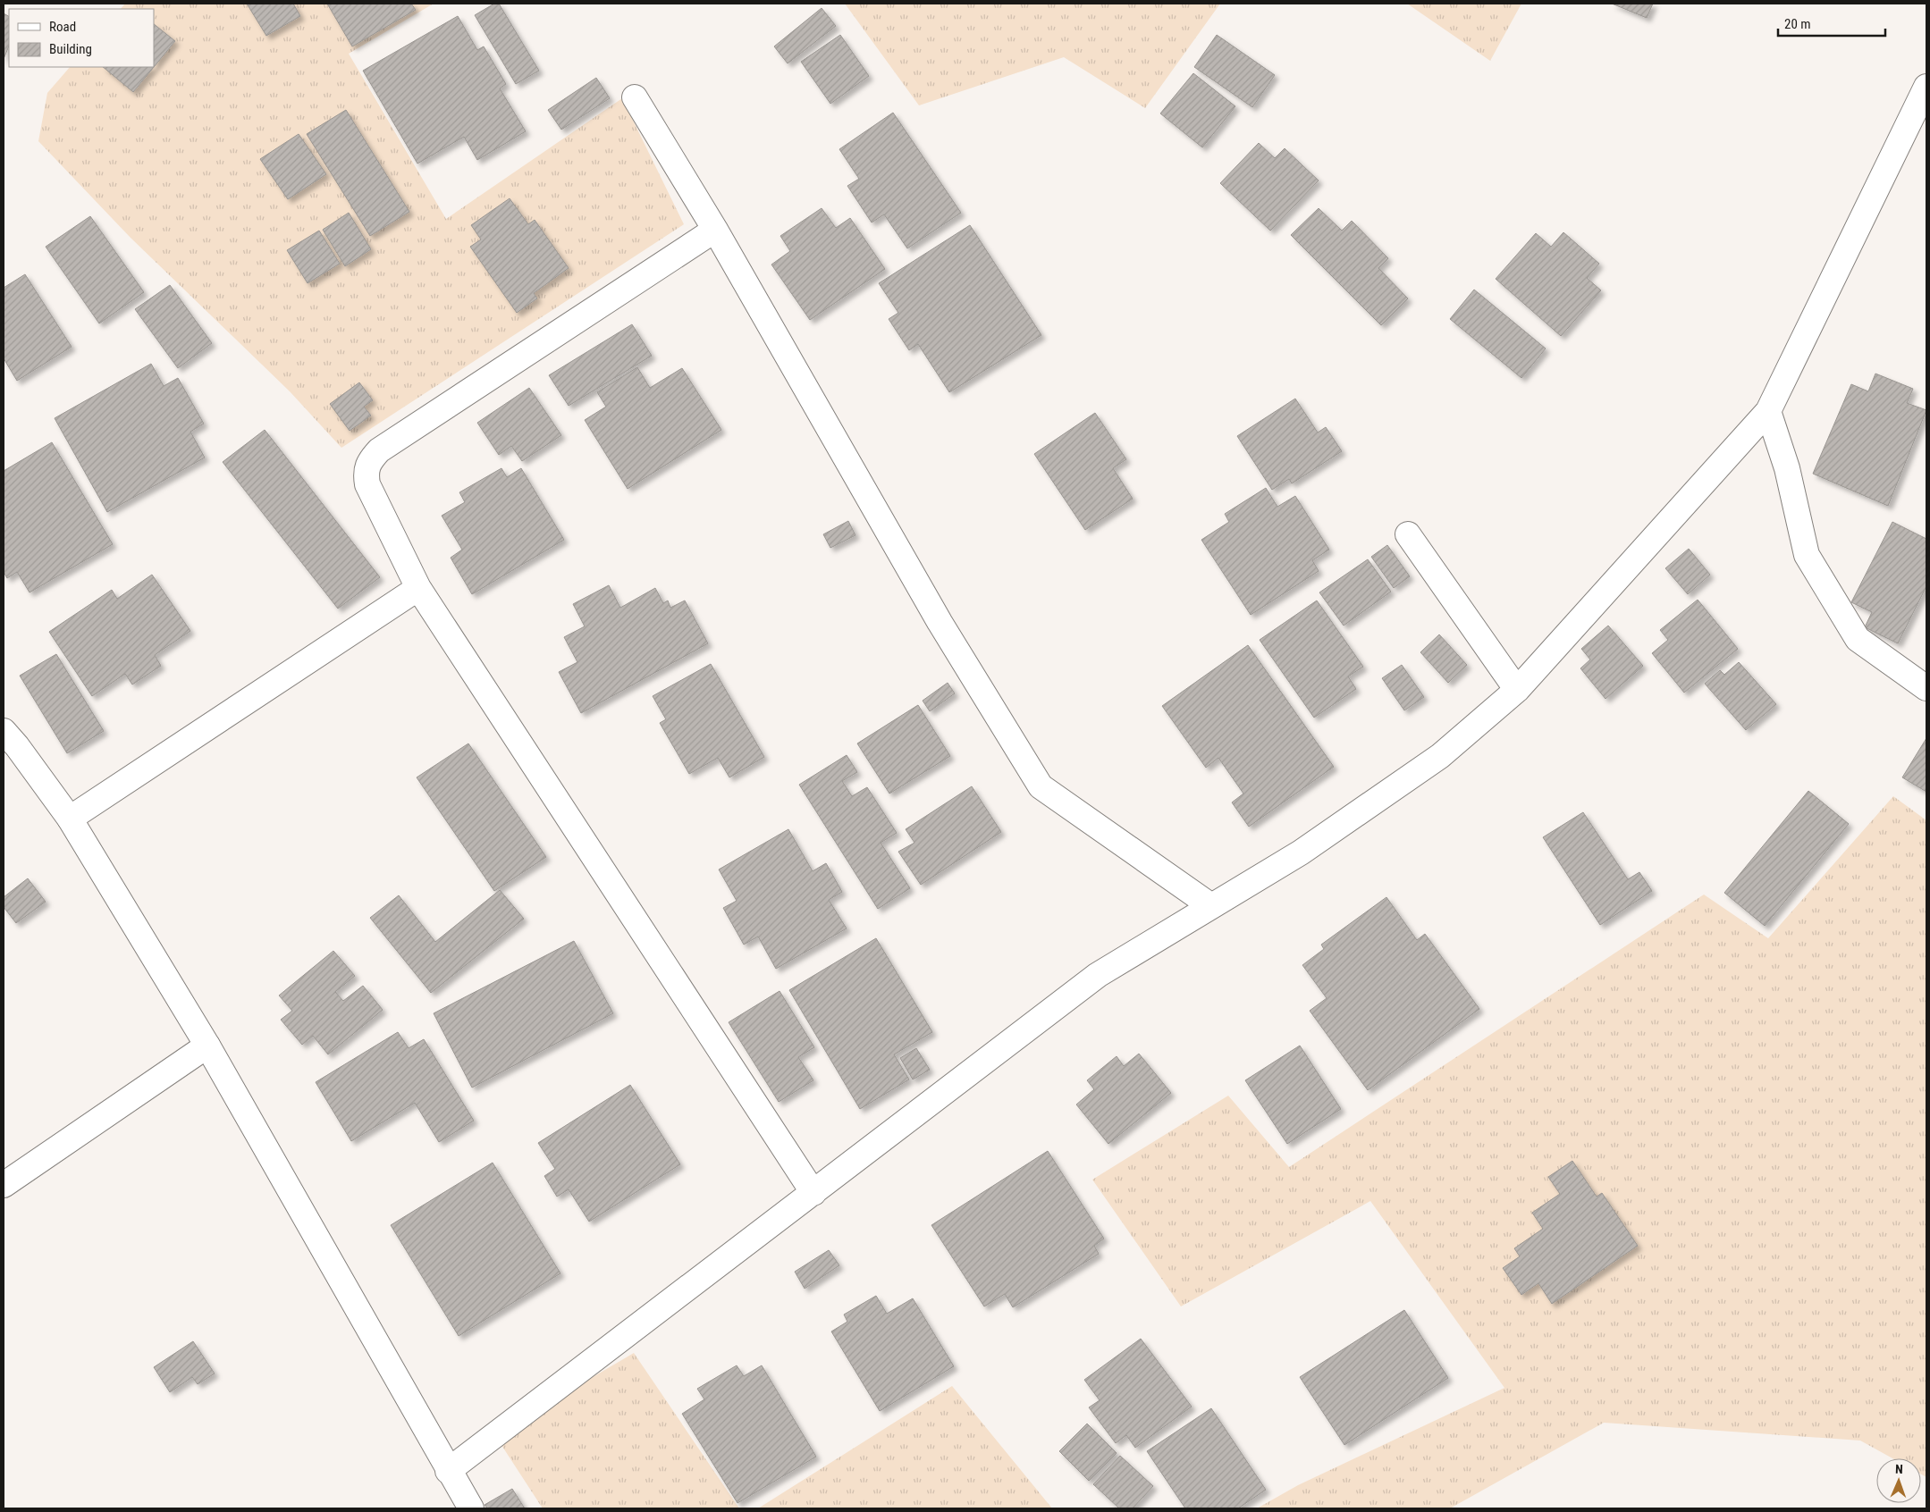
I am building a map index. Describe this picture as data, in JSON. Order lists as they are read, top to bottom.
{
  "legend": ["Road", "Building"],
  "scale_bar": "20 m",
  "north": "top"
}
